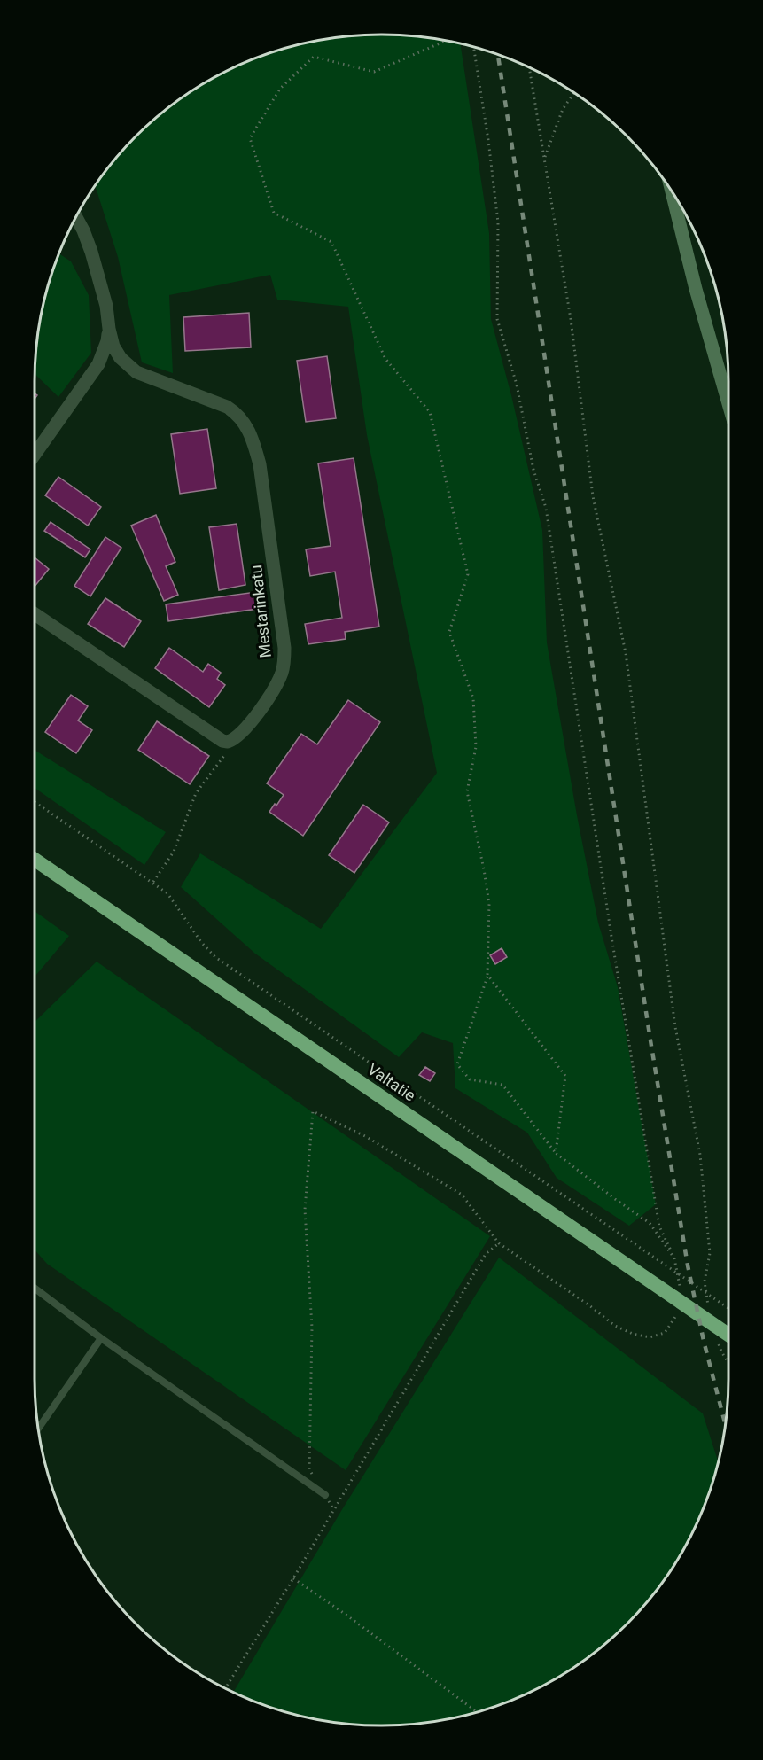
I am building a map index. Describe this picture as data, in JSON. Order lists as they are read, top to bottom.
{
  "streets": {
    "highway": ["Valtatie"],
    "street": ["Mestarinkatu"]
  }
}
